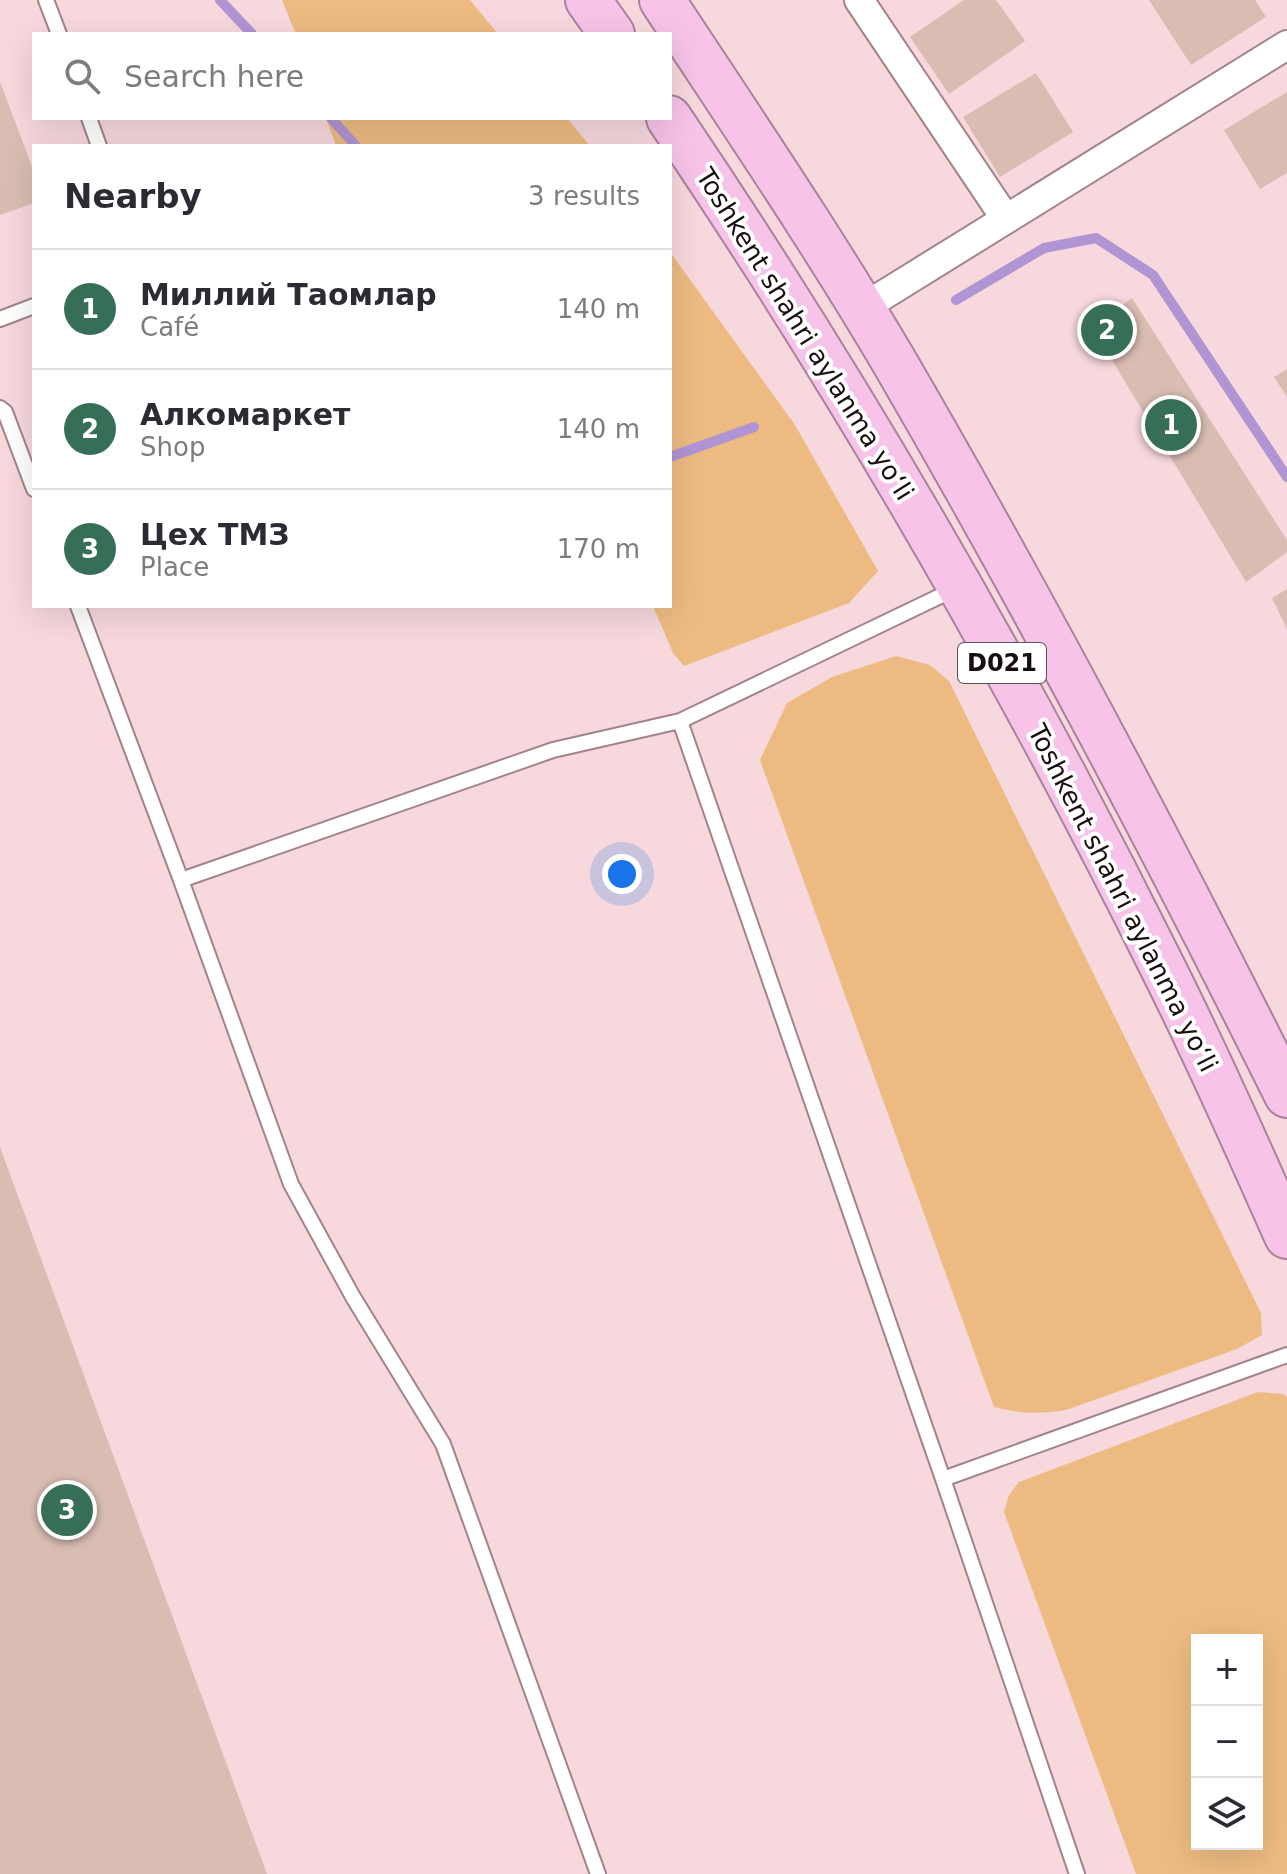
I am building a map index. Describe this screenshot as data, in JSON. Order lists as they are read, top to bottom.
{
  "streets": {
    "highway": ["Toshkent shahri aylanma yoʻli", "D021"]
  },
  "page": {
    "search": "Search here",
    "heading": ["Nearby", "3 results"],
    "list": [
      {
        "mark": "1",
        "name": "Миллий Таомлар",
        "note": "Café",
        "value": "140 m"
      },
      {
        "mark": "2",
        "name": "Алкомаркет",
        "note": "Shop",
        "value": "140 m"
      },
      {
        "mark": "3",
        "name": "Цех ТМЗ",
        "note": "Place",
        "value": "170 m"
      }
    ],
    "pins": ["2", "1", "3"],
    "map_buttons": ["+", "−"]
  }
}
